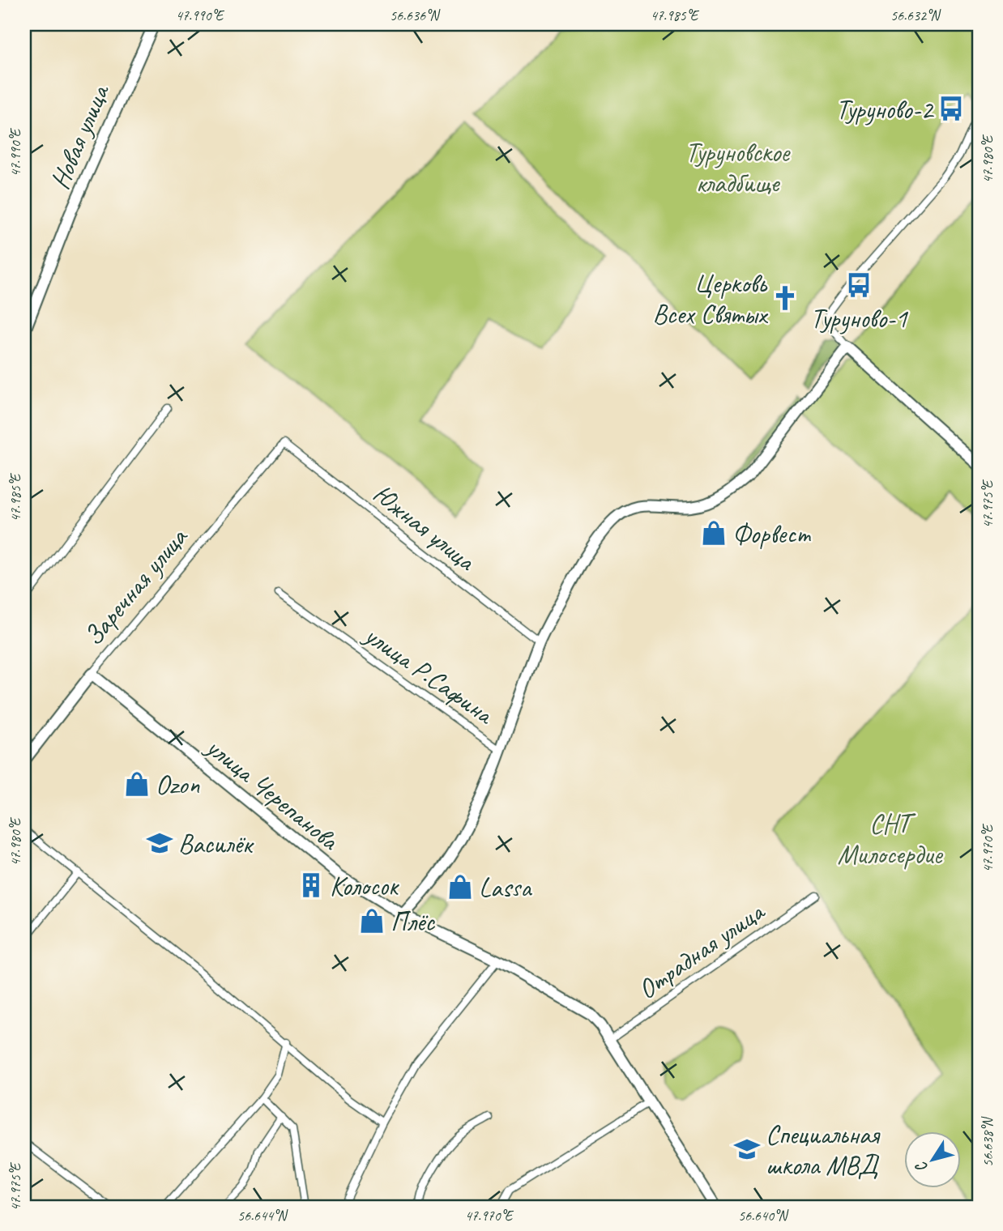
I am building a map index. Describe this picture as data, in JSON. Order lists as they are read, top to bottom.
{
  "streets": {
    "street": [
      "Новая улица",
      "Южная улица",
      "Заречная улица",
      "улица Р.Сафина",
      "улица Черепанова",
      "Отрадная улица"
    ]
  },
  "crossings": [
    ["Южная улица", "Заречная улица"],
    ["Заречная улица", "улица Черепанова"],
    ["улица Черепанова", "Отрадная улица"]
  ],
  "parks": ["Туруновское кладбище", "СНТ Милосердие"],
  "places": {
    "bus stop": ["Туруново-2", "Туруново-1"],
    "church": ["Церковь Всех Святых"],
    "shop": [
      "Форвест",
      "Ozon",
      "Lassa",
      "Плёс"
    ],
    "school or university": ["Василёк", "Специальная школа МВД"],
    "building": ["Колосок"]
  },
  "north": "bottom left",
  "coordinates": [
    "47.990°E",
    "56.636°N",
    "47.985°E",
    "56.632°N",
    "47.980°E",
    "47.975°E",
    "47.970°E",
    "56.638°N",
    "56.644°N",
    "56.640°N"
  ]
}
